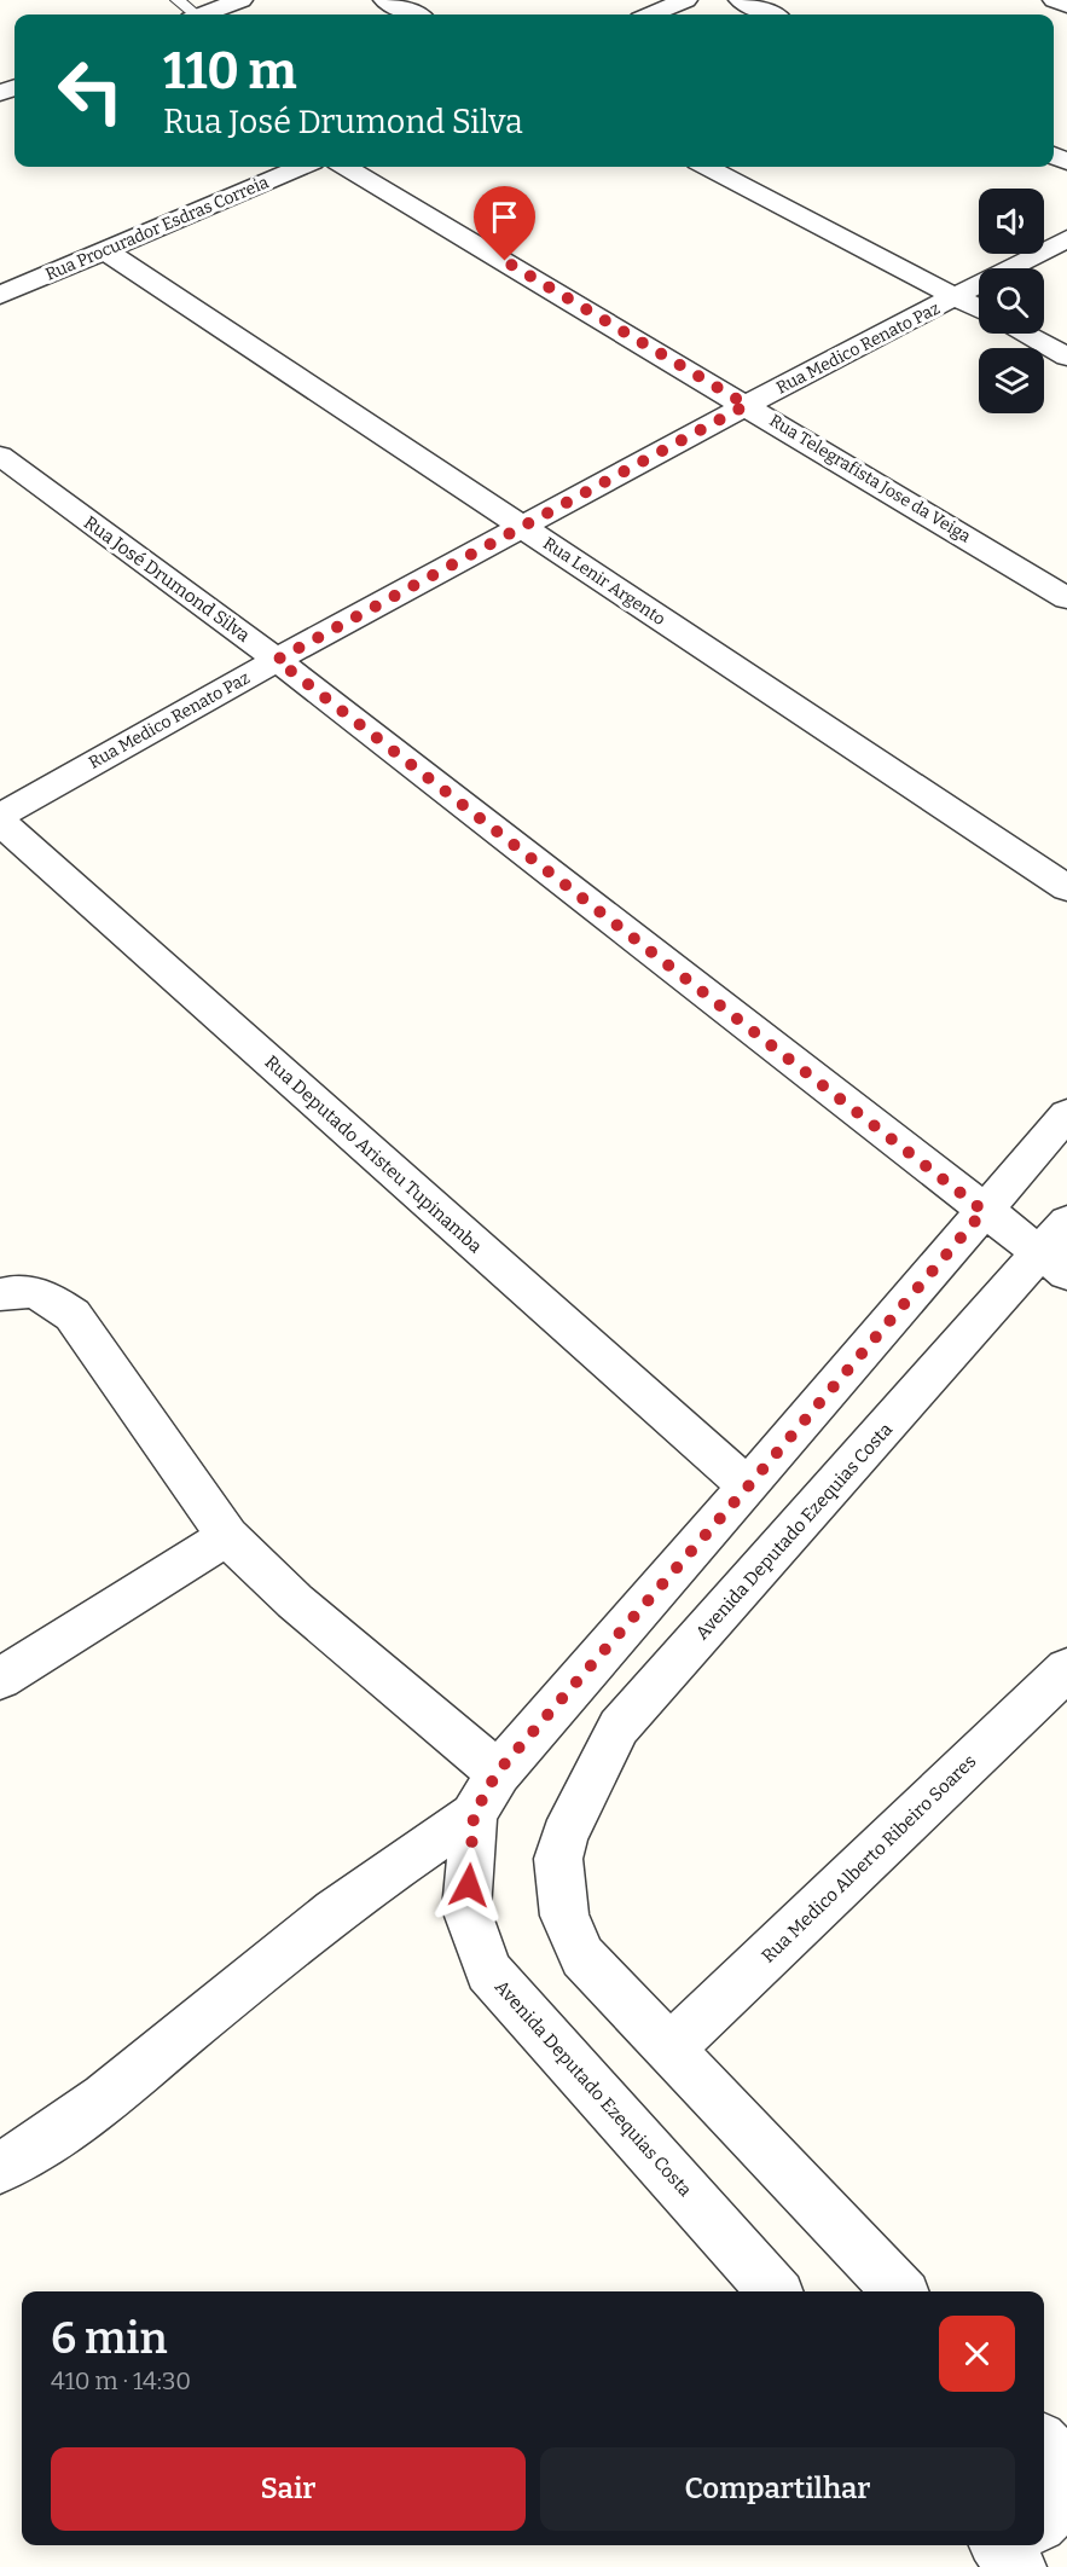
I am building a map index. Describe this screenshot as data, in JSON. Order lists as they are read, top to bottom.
{
  "streets": {
    "street": [
      "Rua Procurador Esdras Correia",
      "Rua Medico Renato Paz",
      "Rua Telegrafista Jose da Veiga",
      "Rua José Drumond Silva",
      "Rua Lenir Argento",
      "Rua Deputado Aristeu Tupinamba",
      "Avenida Deputado Ezequias Costa",
      "Rua Medico Alberto Ribeiro Soares"
    ]
  },
  "crossings": [
    ["Rua Procurador Esdras Correia", "Rua Lenir Argento"],
    ["Rua Medico Renato Paz", "Rua Telegrafista Jose da Veiga"],
    ["Rua Medico Renato Paz", "Rua José Drumond Silva"],
    ["Rua Medico Renato Paz", "Rua Lenir Argento"],
    ["Rua José Drumond Silva", "Avenida Deputado Ezequias Costa"],
    ["Rua Deputado Aristeu Tupinamba", "Avenida Deputado Ezequias Costa"],
    ["Avenida Deputado Ezequias Costa", "Rua Medico Alberto Ribeiro Soares"]
  ],
  "page": {
    "turn": ["110 m", "Rua José Drumond Silva"],
    "heading": ["6 min", "410 m · 14:30"],
    "buttons": ["Sair", "Compartilhar"]
  }
}
